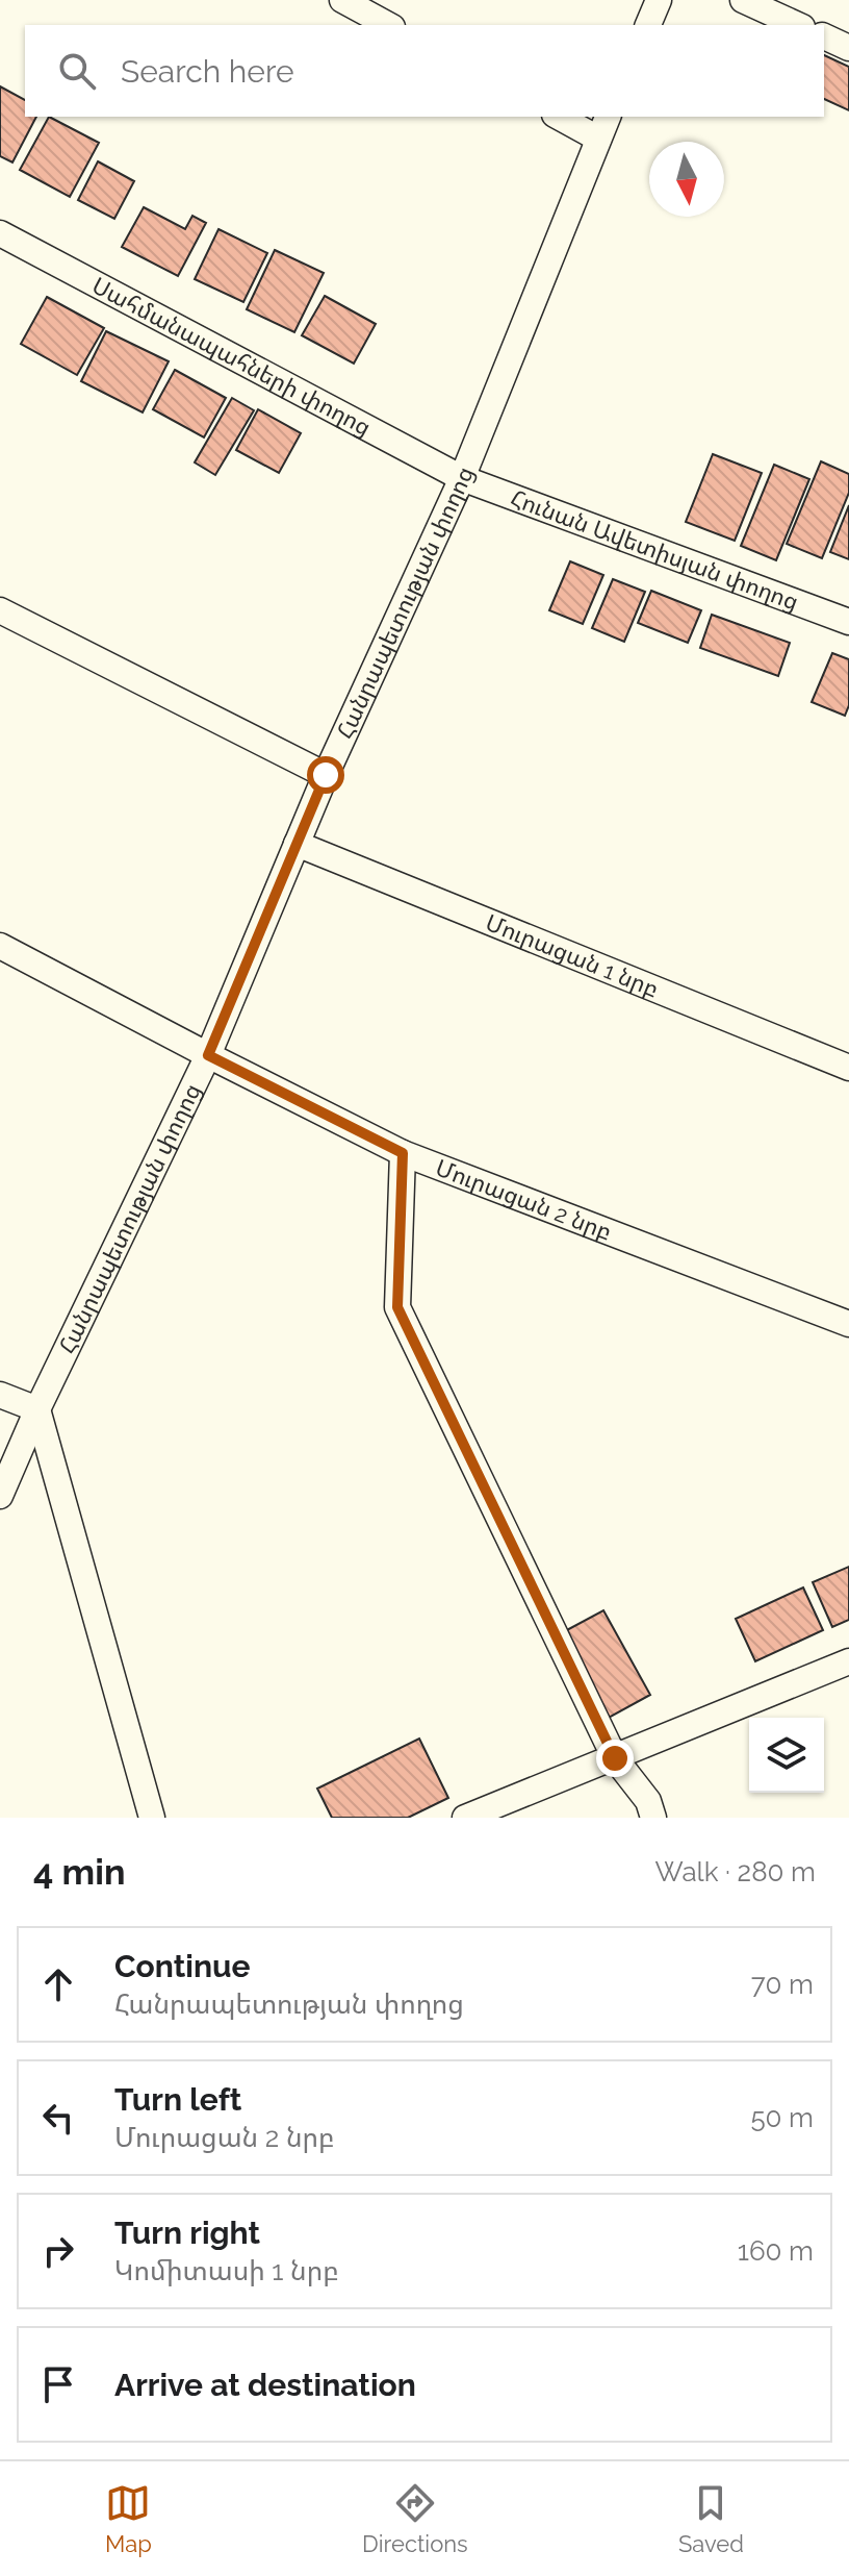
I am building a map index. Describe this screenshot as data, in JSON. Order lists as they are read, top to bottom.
{
  "streets": {
    "street": [
      "Սահմանապահների փողոց",
      "Հունան Ավետիսյան փողոց",
      "Հանրապետության փողոց",
      "Մուրացան 1 նրբ",
      "Մուրացան 2 նրբ"
    ]
  },
  "crossings": [
    ["Սահմանապահների փողոց", "Հունան Ավետիսյան փողոց"],
    ["Սահմանապահների փողոց", "Հանրապետության փողոց"],
    ["Հունան Ավետիսյան փողոց", "Հանրապետության փողոց"],
    ["Հանրապետության փողոց", "Մուրացան 1 նրբ"],
    ["Հանրապետության փողոց", "Մուրացան 2 նրբ"]
  ],
  "north": "bottom",
  "page": {
    "search": "Search here",
    "heading": ["4 min", "Walk · 280 m"],
    "list": [
      ["Continue", "Հանրապետության փողոց", "70 m"],
      ["Turn left", "Մուրացան 2 նրբ", "50 m"],
      ["Turn right", "Կոմիտասի 1 նրբ", "160 m"],
      "Arrive at destination"
    ],
    "nav": ["Map", "Directions", "Saved"]
  }
}
